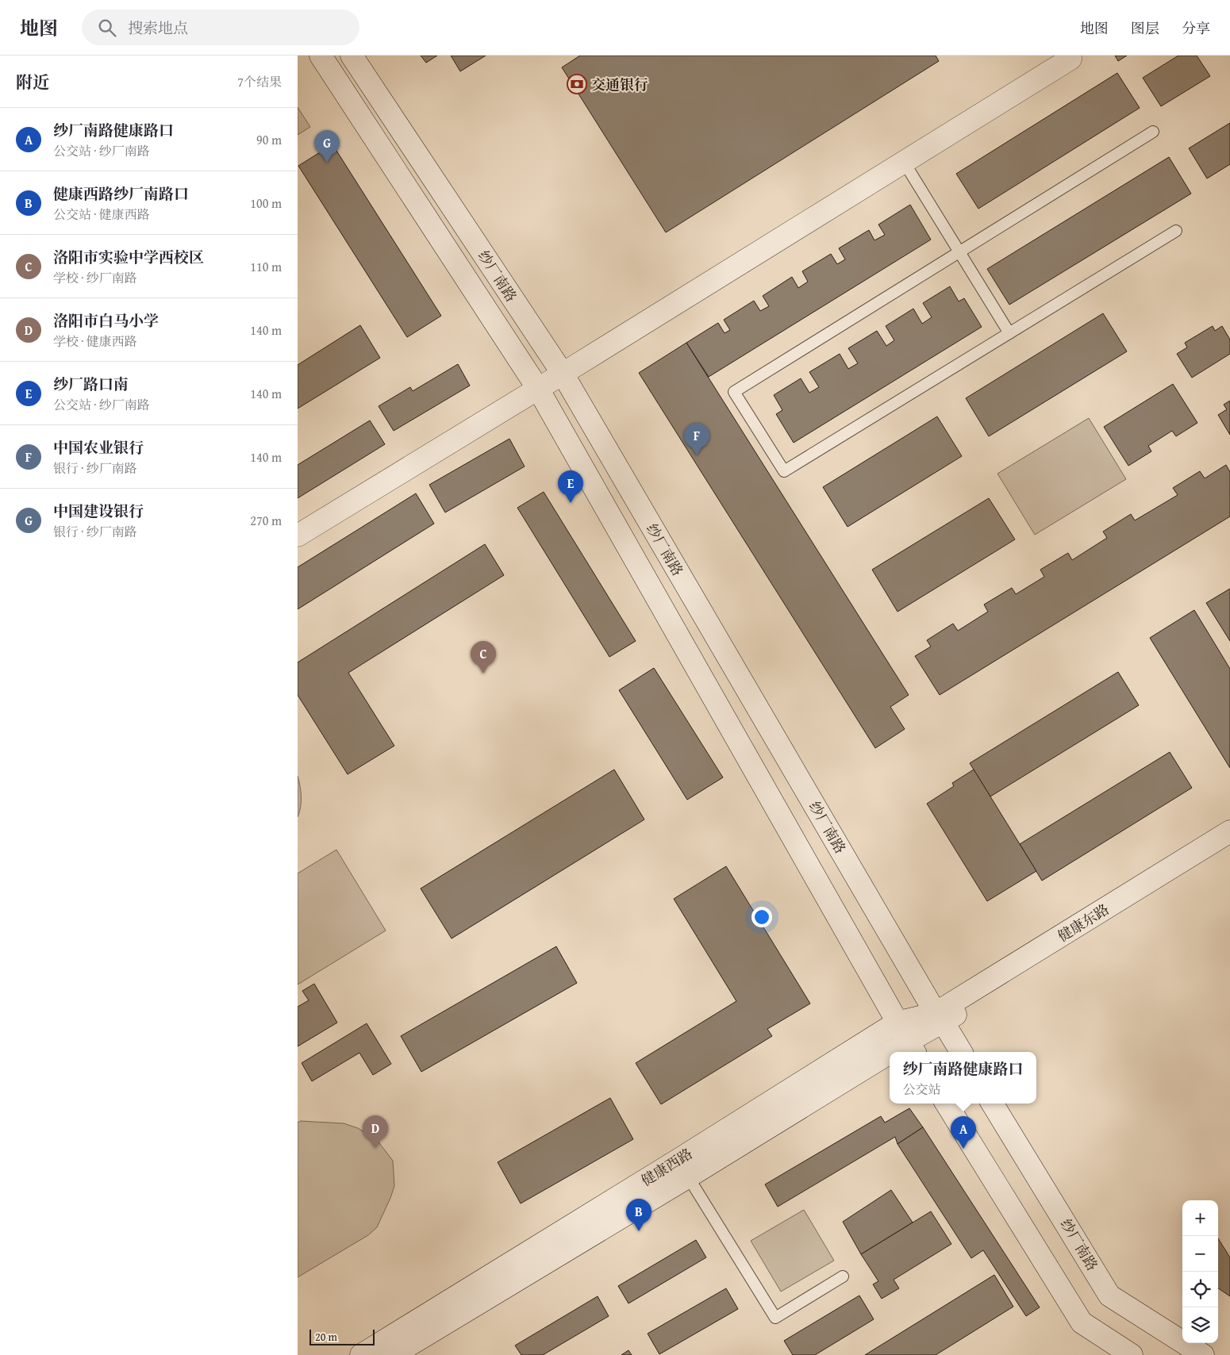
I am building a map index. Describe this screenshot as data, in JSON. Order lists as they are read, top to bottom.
{
  "streets": {
    "main road": ["纱厂南路", "健康东路", "健康西路"]
  },
  "crossings": [
    ["纱厂南路", "健康东路"],
    ["纱厂南路", "健康西路"],
    ["健康东路", "健康西路"]
  ],
  "places": {
    "bank": ["交通银行"]
  },
  "scale_bar": "20 m",
  "page": {
    "header": "地图",
    "search": "搜索地点",
    "nav": ["地图", "图层", "分享"],
    "heading": ["附近", "7个结果"],
    "list": [
      {
        "mark": "A",
        "name": "纱厂南路健康路口",
        "note": "公交站 · 纱厂南路",
        "value": "90 m"
      },
      {
        "mark": "B",
        "name": "健康西路纱厂南路口",
        "note": "公交站 · 健康西路",
        "value": "100 m"
      },
      {
        "mark": "C",
        "name": "洛阳市实验中学西校区",
        "note": "学校 · 纱厂南路",
        "value": "110 m"
      },
      {
        "mark": "D",
        "name": "洛阳市白马小学",
        "note": "学校 · 健康西路",
        "value": "140 m"
      },
      {
        "mark": "E",
        "name": "纱厂路口南",
        "note": "公交站 · 纱厂南路",
        "value": "140 m"
      },
      {
        "mark": "F",
        "name": "中国农业银行",
        "note": "银行 · 纱厂南路",
        "value": "140 m"
      },
      {
        "mark": "G",
        "name": "中国建设银行",
        "note": "银行 · 纱厂南路",
        "value": "270 m"
      }
    ],
    "pins": [
      "G",
      "F",
      "E",
      "C",
      "D",
      "A",
      "B"
    ],
    "popup": ["纱厂南路健康路口", "公交站"],
    "map_buttons": ["+", "−"],
    "scale": "20 m"
  }
}
